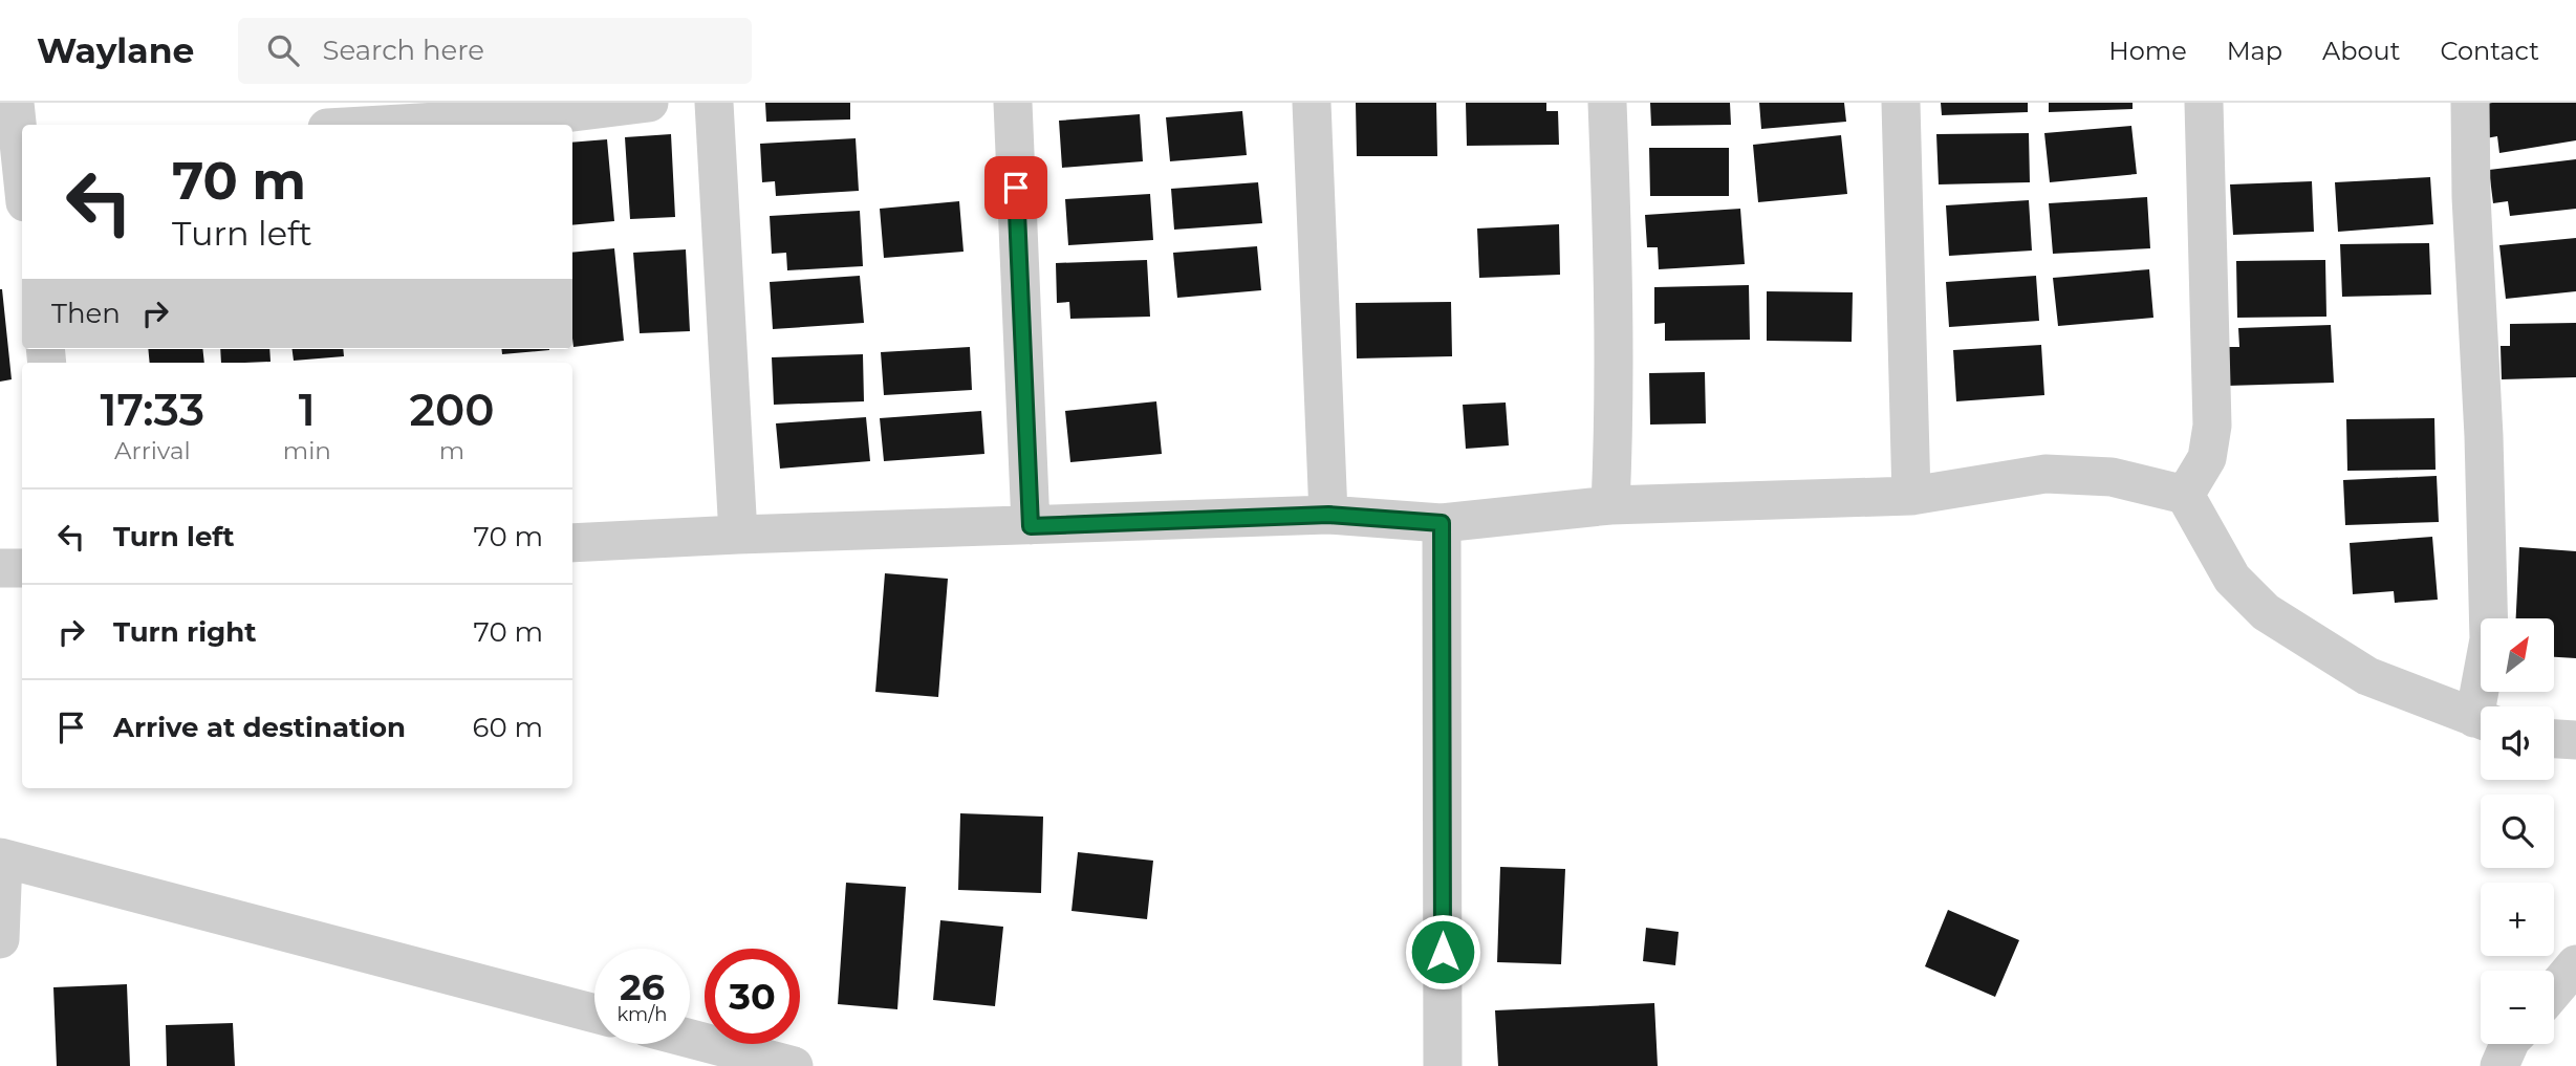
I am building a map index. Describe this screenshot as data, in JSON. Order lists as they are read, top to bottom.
{
  "north": "top right",
  "page": {
    "header": "Waylane",
    "search": "Search here",
    "nav": [
      "Home",
      "Map",
      "About",
      "Contact"
    ],
    "turn": ["70 m", "Turn left"],
    "then": "Then",
    "eta": [
      "17:33",
      "Arrival",
      "1",
      "min",
      "200",
      "m"
    ],
    "list": [
      {
        "name": "Turn left",
        "value": "70 m"
      },
      {
        "name": "Turn right",
        "value": "70 m"
      },
      {
        "name": "Arrive at destination",
        "value": "60 m"
      }
    ],
    "map_buttons": ["+", "−"],
    "speed": "26 km/h",
    "limit": "30"
  }
}
